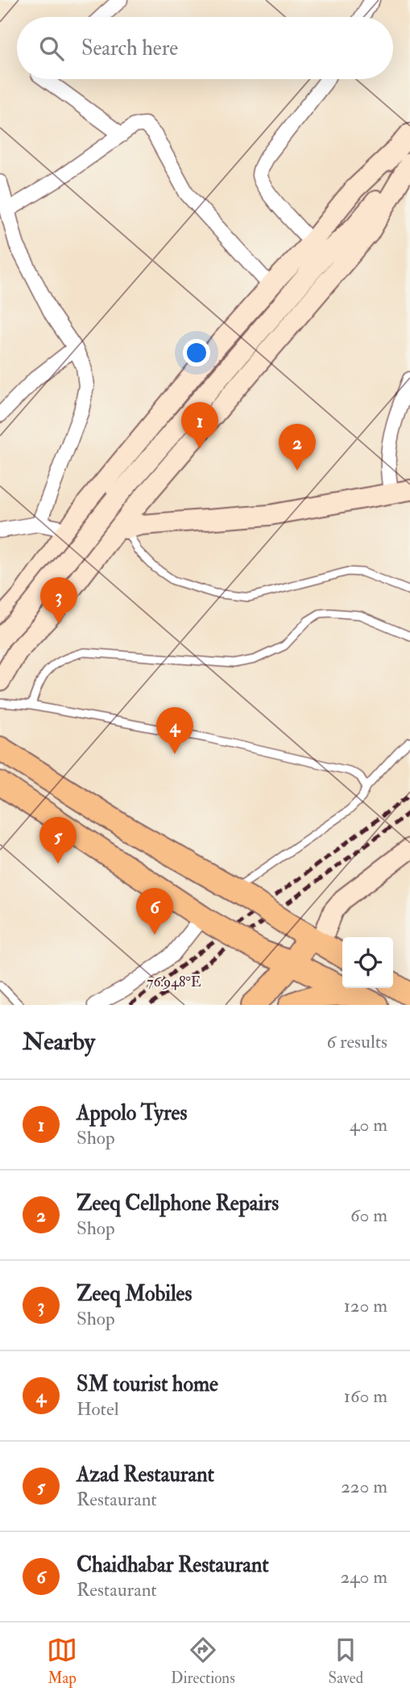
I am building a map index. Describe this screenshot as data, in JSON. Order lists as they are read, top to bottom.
{
  "page": {
    "search": "Search here",
    "pins": [
      "1",
      "2",
      "3",
      "4",
      "5",
      "6"
    ],
    "heading": ["Nearby", "6 results"],
    "list": [
      {
        "mark": "1",
        "name": "Appolo Tyres",
        "note": "Shop",
        "value": "40 m"
      },
      {
        "mark": "2",
        "name": "Zeeq Cellphone Repairs",
        "note": "Shop",
        "value": "60 m"
      },
      {
        "mark": "3",
        "name": "Zeeq Mobiles",
        "note": "Shop",
        "value": "120 m"
      },
      {
        "mark": "4",
        "name": "SM tourist home",
        "note": "Hotel",
        "value": "160 m"
      },
      {
        "mark": "5",
        "name": "Azad Restaurant",
        "note": "Restaurant",
        "value": "220 m"
      },
      {
        "mark": "6",
        "name": "Chaidhabar Restaurant",
        "note": "Restaurant",
        "value": "240 m"
      }
    ],
    "nav": ["Map", "Directions", "Saved"]
  },
  "coordinates": ["76.948°E"]
}
